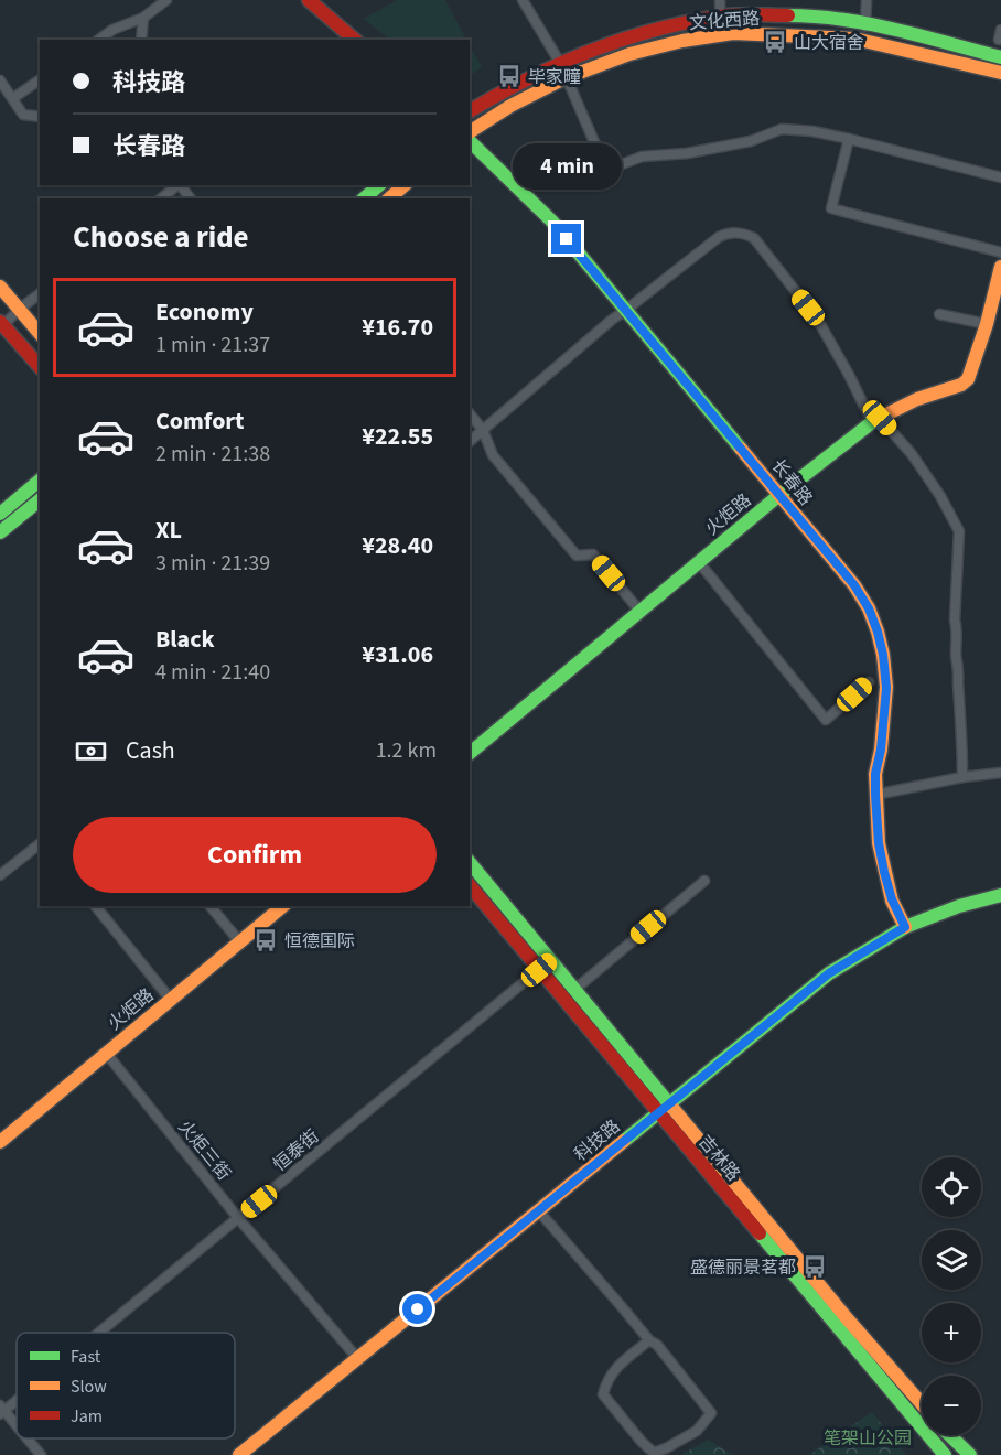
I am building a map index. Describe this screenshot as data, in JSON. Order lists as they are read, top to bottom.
{
  "streets": {
    "main road": [
      "文化西路",
      "长春路",
      "火炬路",
      "科技路",
      "吉林路"
    ],
    "street": ["火炬三街", "恒泰街"]
  },
  "crossings": [
    ["长春路", "火炬路"],
    ["长春路", "科技路"],
    ["火炬路", "火炬三街"],
    ["科技路", "火炬三街"],
    ["科技路", "吉林路"],
    ["火炬三街", "恒泰街"],
    ["恒泰街", "吉林路"]
  ],
  "parks": ["笔架山公园"],
  "places": {
    "bus stop": [
      "山大宿舍",
      "毕家疃",
      "恒德国际",
      "盛德丽景茗都"
    ]
  },
  "legend": ["Fast", "Slow", "Jam"],
  "page": {
    "banner": ["科技路", "长春路"],
    "bubble": "4 min",
    "heading": "Choose a ride",
    "list": [
      {
        "name": "Economy",
        "note": "1 min · 21:37",
        "value": "¥16.70"
      },
      {
        "name": "Comfort",
        "note": "2 min · 21:38",
        "value": "¥22.55"
      },
      {
        "name": "XL",
        "note": "3 min · 21:39",
        "value": "¥28.40"
      },
      {
        "name": "Black",
        "note": "4 min · 21:40",
        "value": "¥31.06"
      }
    ],
    "pay": ["Cash", "1.2 km"],
    "buttons": "Confirm",
    "map_buttons": ["+", "−"]
  }
}
